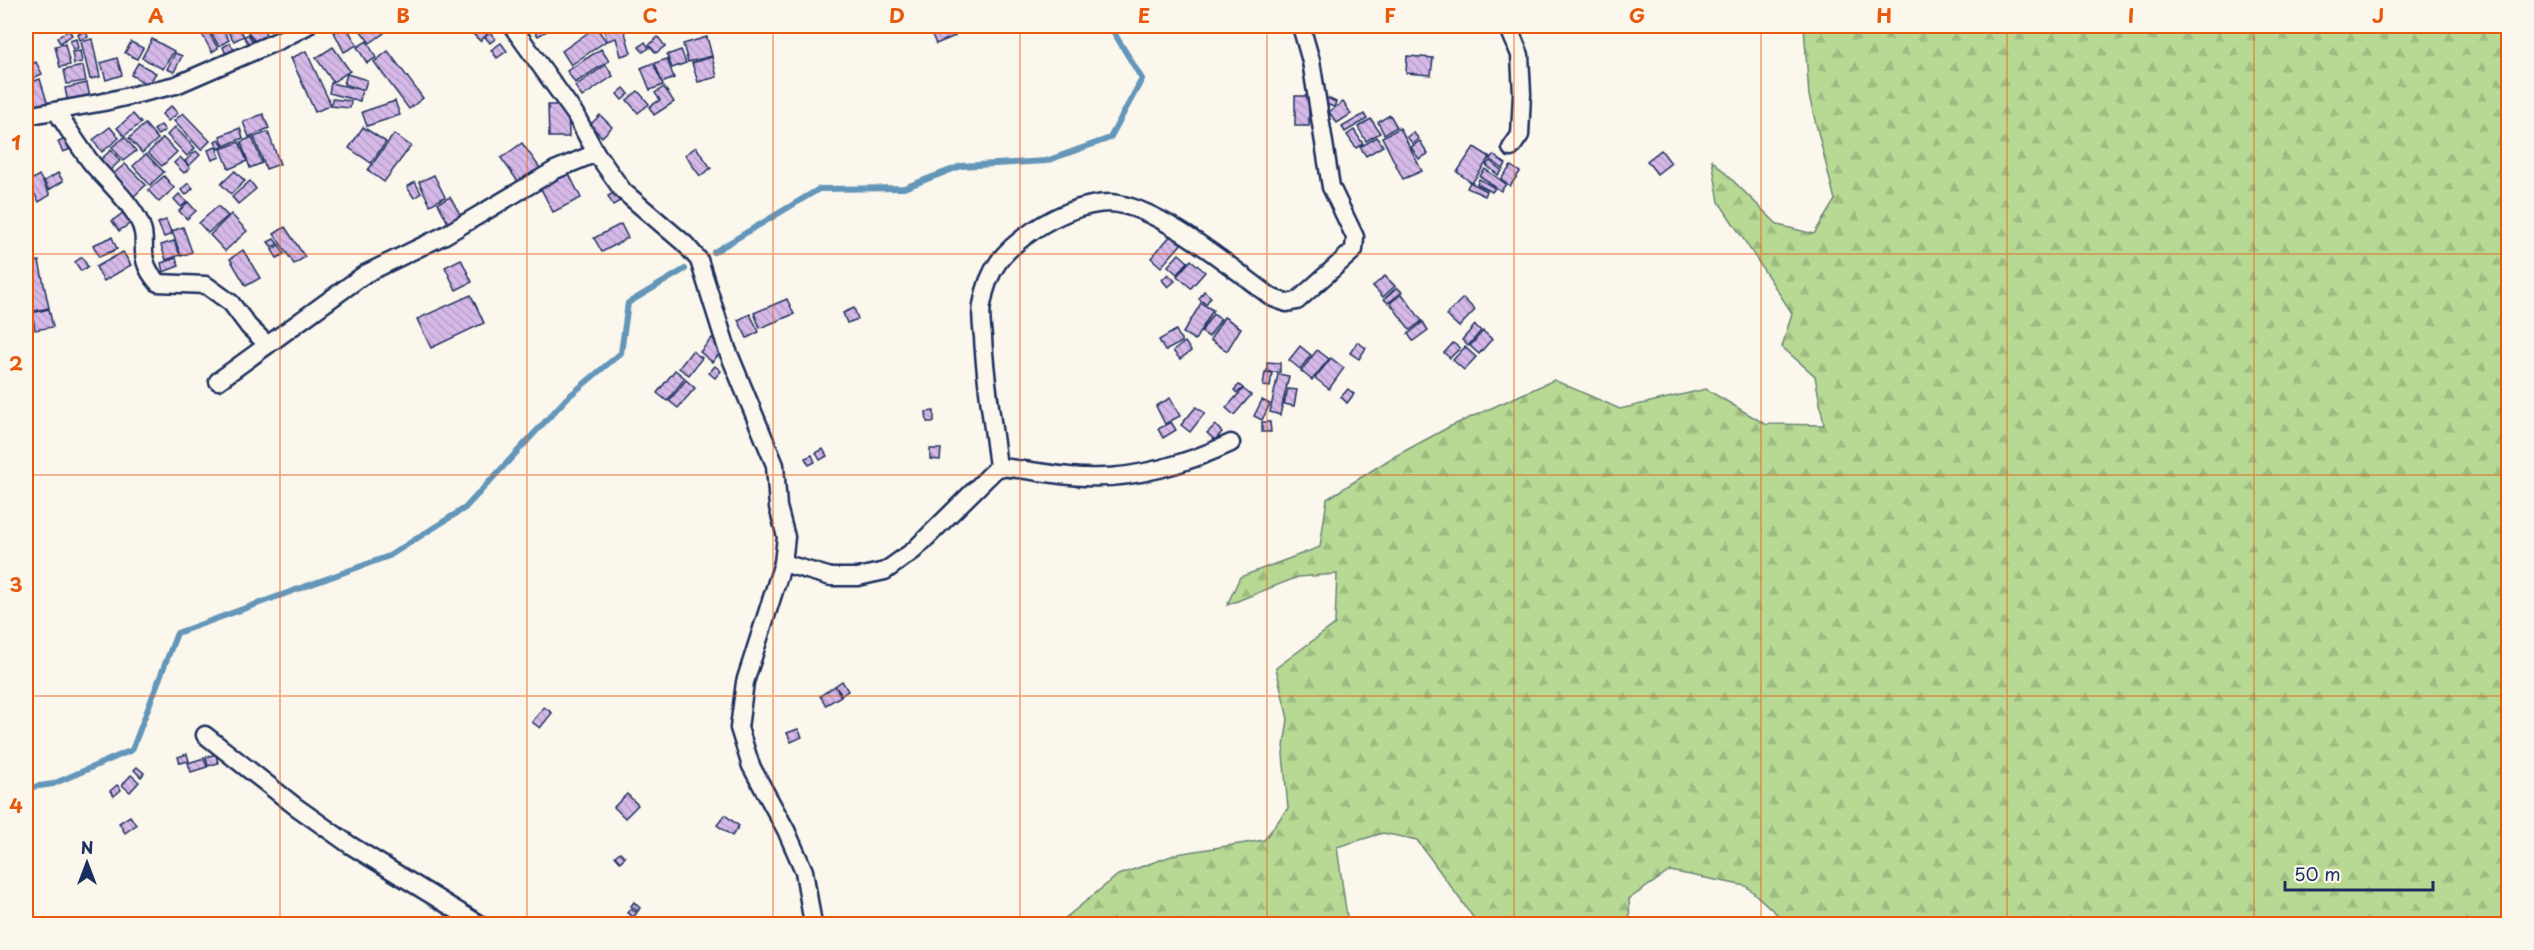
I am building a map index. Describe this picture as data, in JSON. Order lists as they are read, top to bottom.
{
  "scale_bar": "50 m",
  "north": "top",
  "grid": {
    "columns": [
      "A",
      "B",
      "C",
      "D",
      "E",
      "F",
      "G",
      "H",
      "I",
      "J"
    ],
    "rows": [
      "1",
      "2",
      "3",
      "4"
    ]
  }
}
